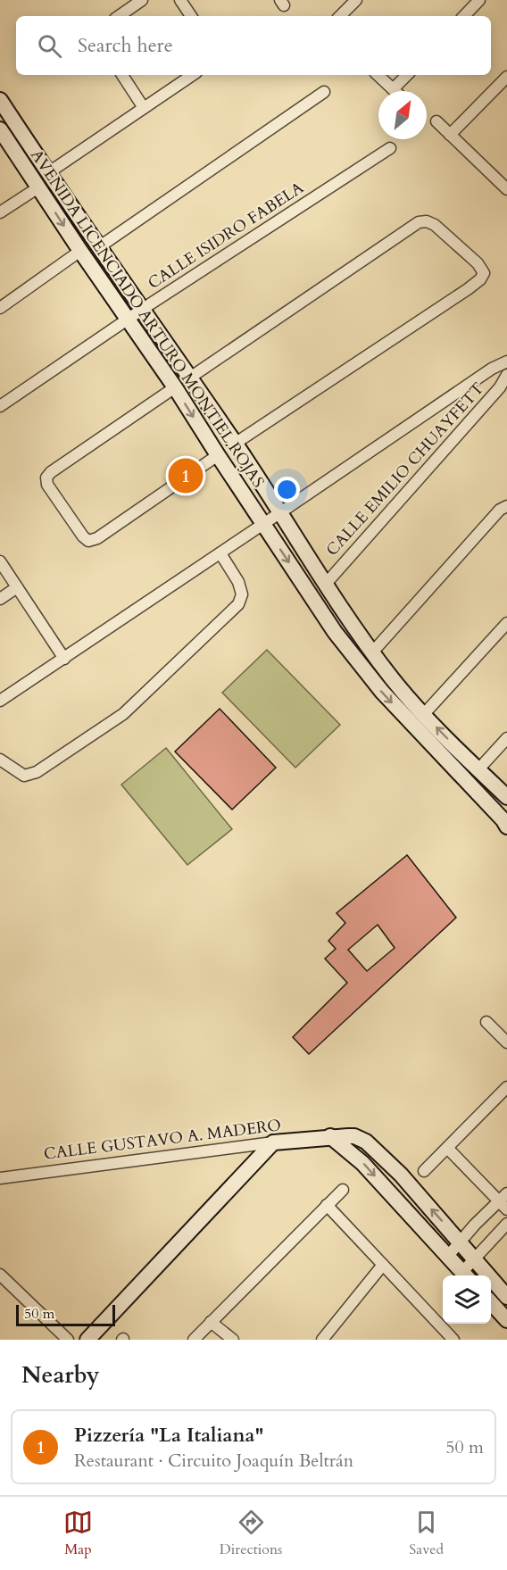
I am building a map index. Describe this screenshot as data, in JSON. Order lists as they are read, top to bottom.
{
  "streets": {
    "main road": ["AVENIDA LICENCIADO ARTURO MONTIEL ROJAS", "CALLE GUSTAVO A. MADERO"],
    "street": ["CALLE ISIDRO FABELA", "CALLE EMILIO CHUAYFETT"]
  },
  "crossings": [
    ["CALLE ISIDRO FABELA", "AVENIDA LICENCIADO ARTURO MONTIEL ROJAS"],
    ["AVENIDA LICENCIADO ARTURO MONTIEL ROJAS", "CALLE EMILIO CHUAYFETT"]
  ],
  "scale_bar": "50 m",
  "north": "top right",
  "page": {
    "search": "Search here",
    "pins": "1",
    "scale": "50 m",
    "heading": "Nearby",
    "list": [
      {
        "mark": "1",
        "name": "Pizzería \"La Italiana\"",
        "note": "Restaurant · Circuito Joaquín Beltrán",
        "value": "50 m"
      }
    ],
    "nav": ["Map", "Directions", "Saved"]
  }
}
